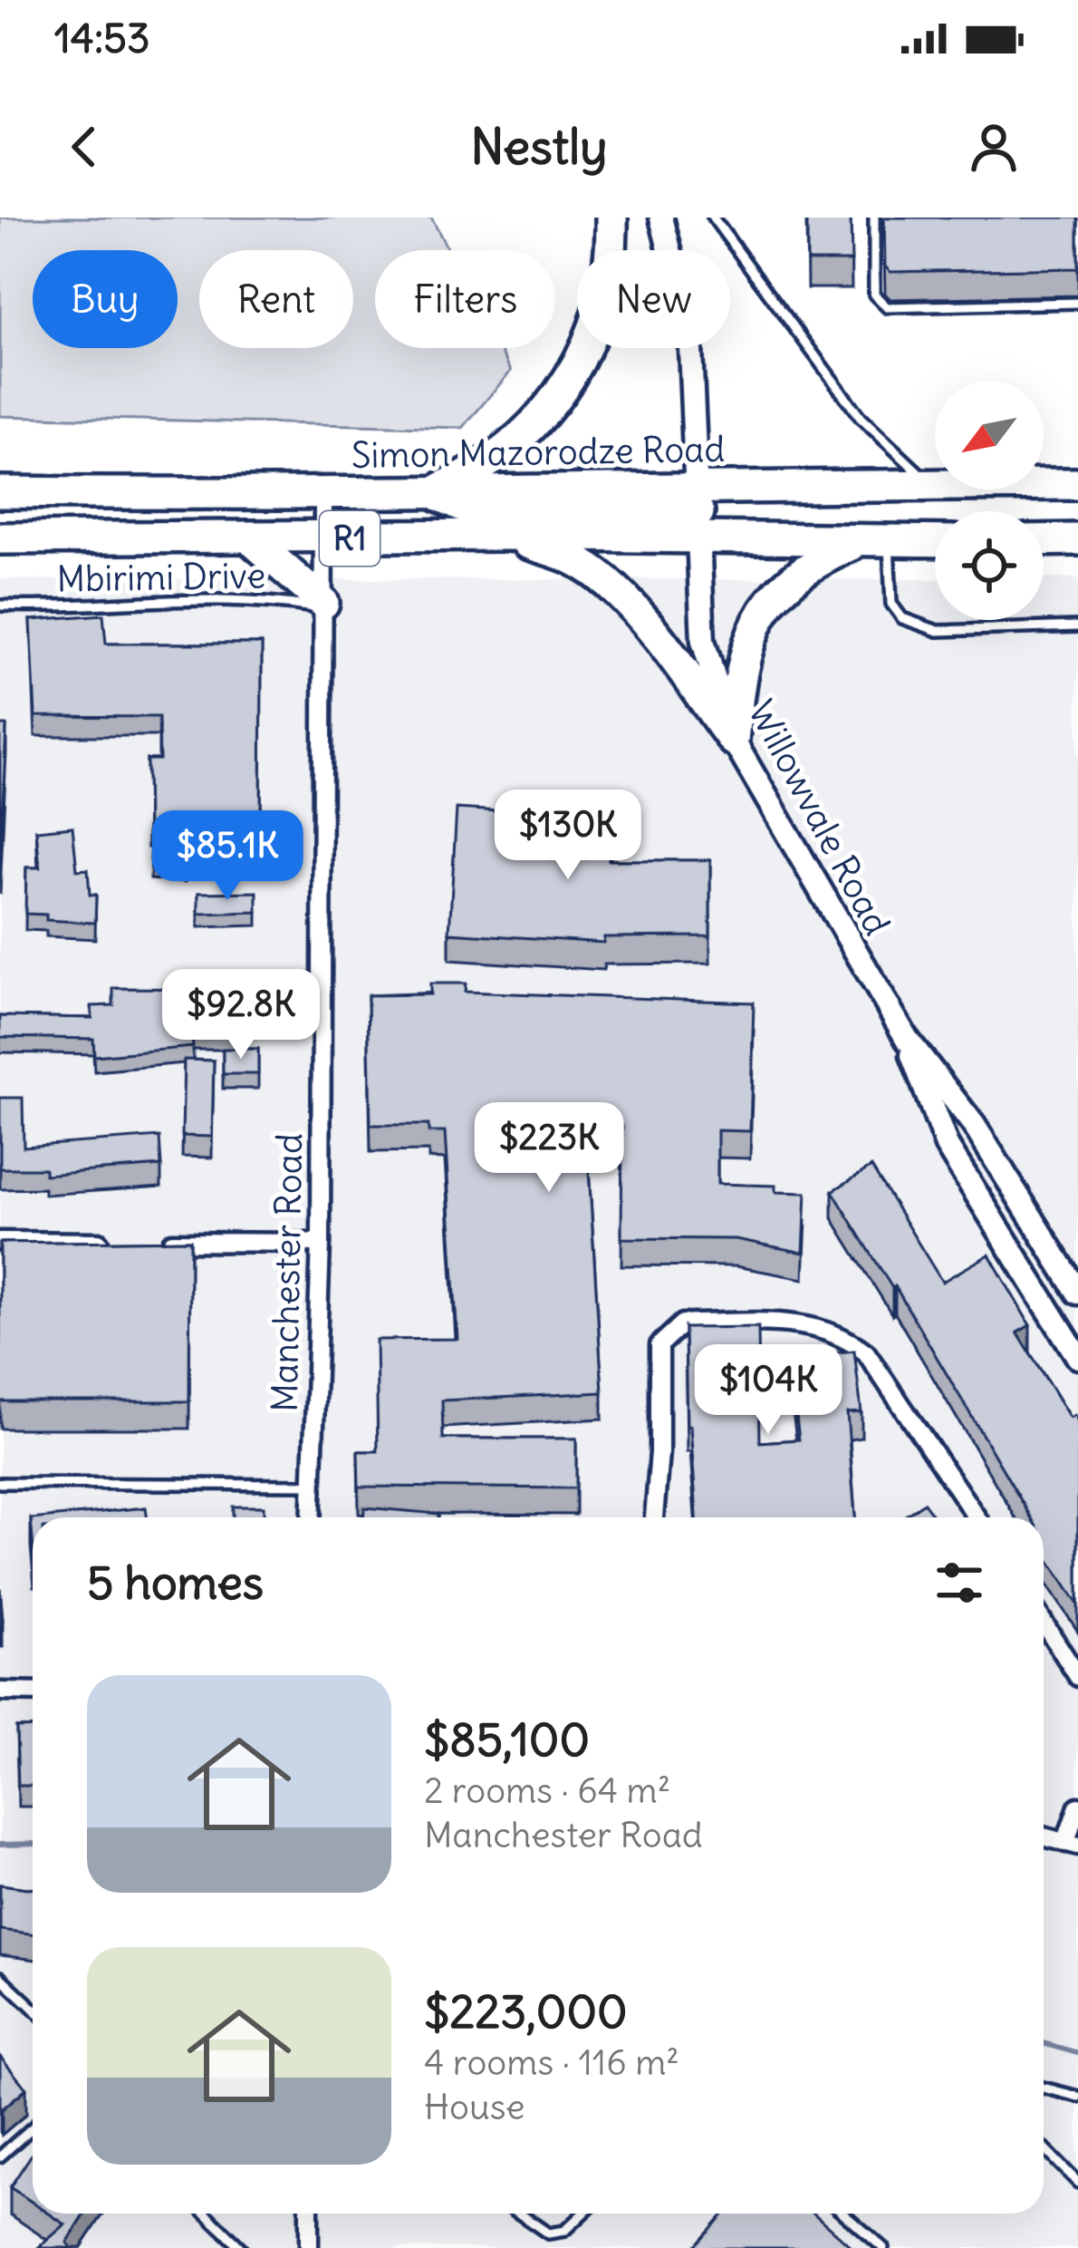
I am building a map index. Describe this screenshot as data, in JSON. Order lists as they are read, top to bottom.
{
  "streets": {
    "highway": ["Simon Mazorodze Road", "R1"],
    "main road": ["Willowvale Road"],
    "street": ["Manchester Road"],
    "lane": ["Mbirimi Drive"]
  },
  "crossings": [
    ["Simon Mazorodze Road", "Willowvale Road"],
    ["Simon Mazorodze Road", "Manchester Road"],
    ["Mbirimi Drive", "Manchester Road"]
  ],
  "north": "bottom left",
  "page": {
    "status": "14:53",
    "header": "Nestly",
    "chip": [
      "Buy",
      "Rent",
      "Filters",
      "New"
    ],
    "price": [
      "$130K",
      "$85.1K",
      "$92.8K",
      "$223K",
      "$104K"
    ],
    "heading": "5 homes",
    "list": [
      {
        "name": "$85,100",
        "note": "2 rooms · 64 m² · Manchester Road"
      },
      {
        "name": "$223,000",
        "note": "4 rooms · 116 m² · House"
      }
    ]
  }
}
